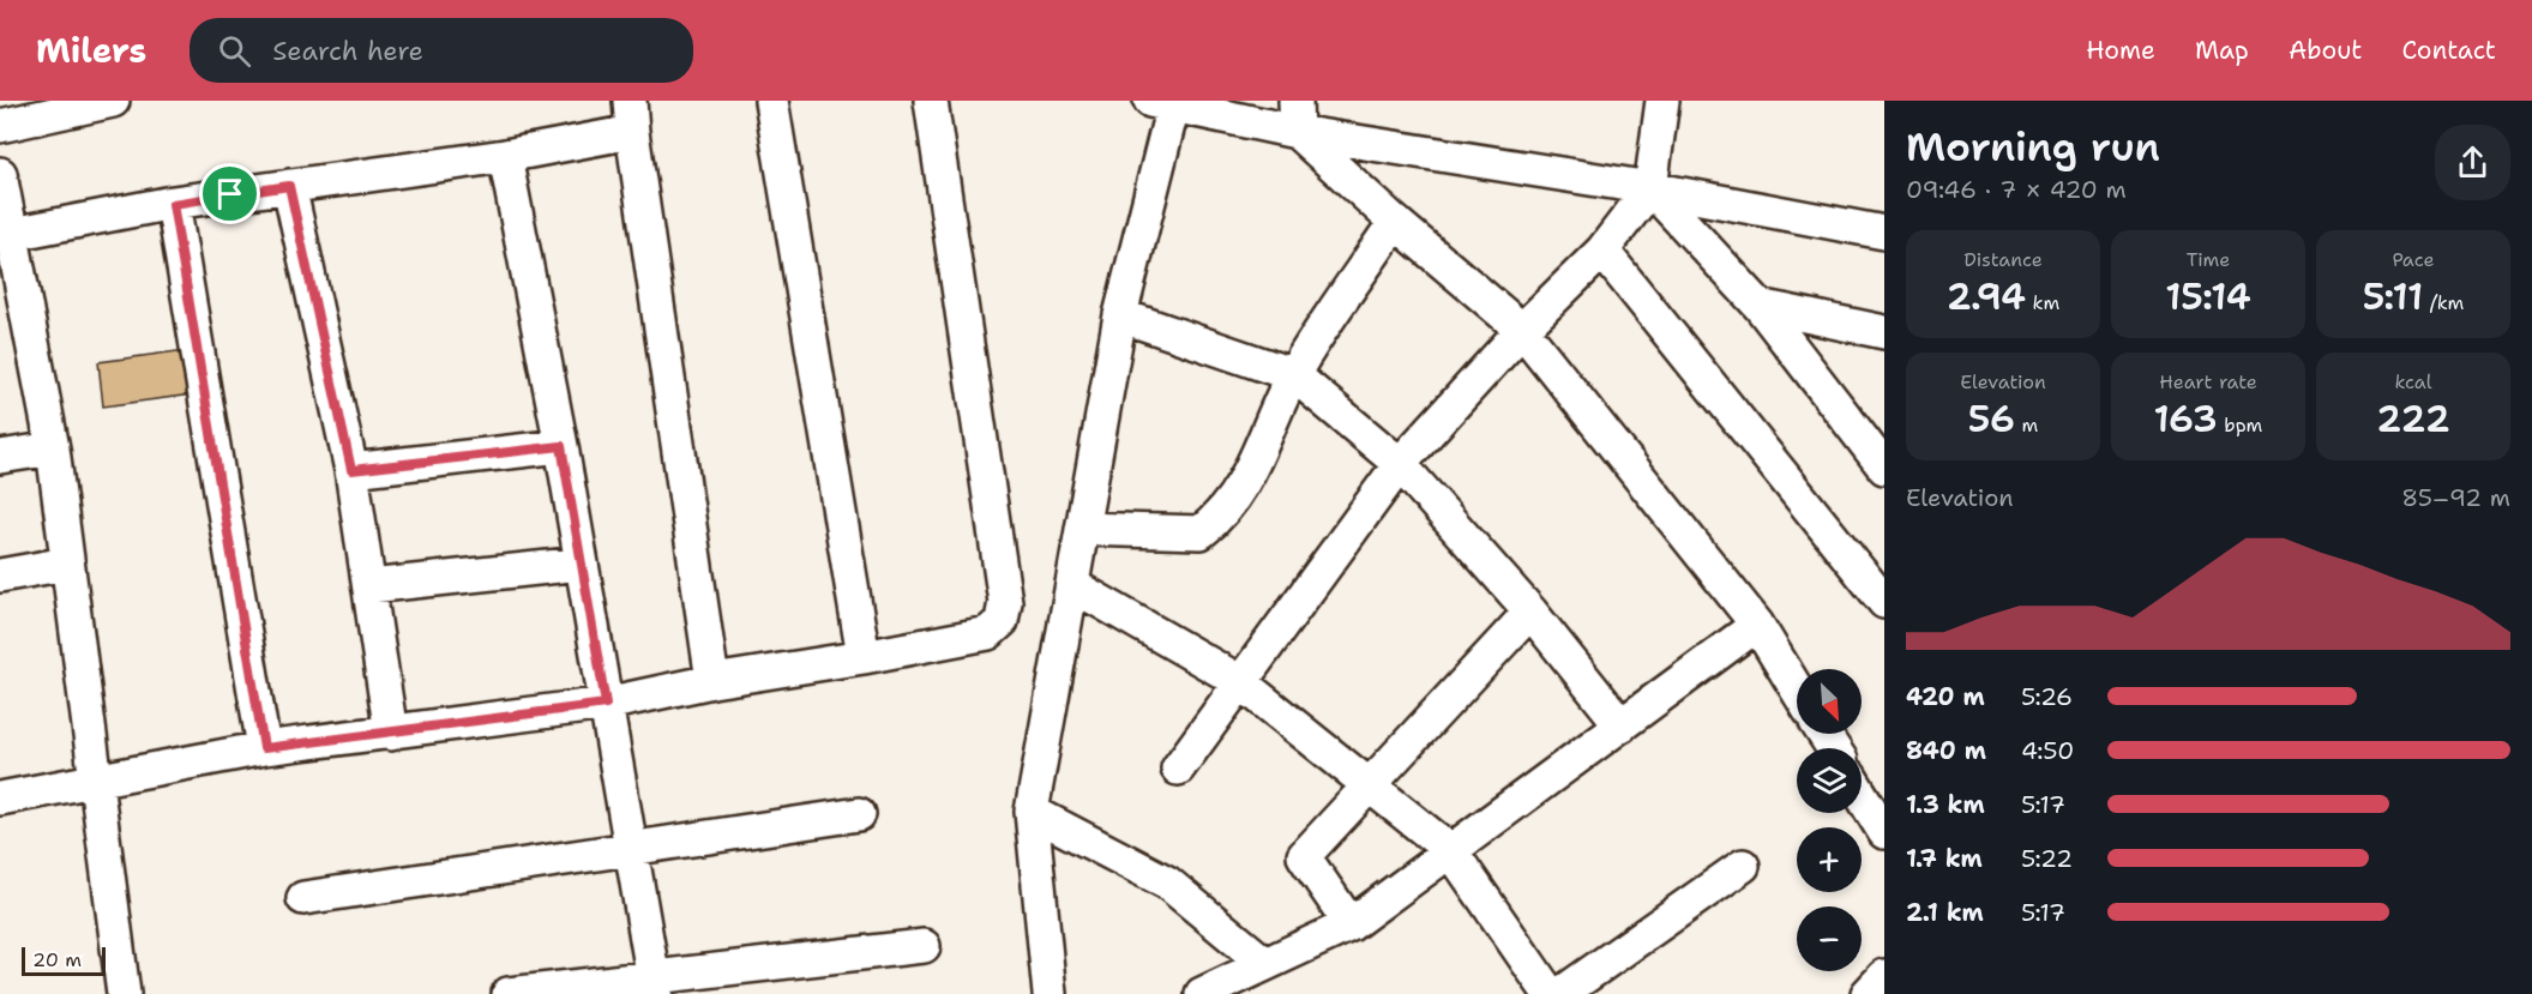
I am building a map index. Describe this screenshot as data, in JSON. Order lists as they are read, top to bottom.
{
  "scale_bar": "20 m",
  "north": "bottom right",
  "page": {
    "header": "Milers",
    "search": "Search here",
    "nav": [
      "Home",
      "Map",
      "About",
      "Contact"
    ],
    "heading": ["Morning run", "09:46 · 7 × 420 m"],
    "stats": [
      ["Distance", "2.94 km"],
      ["Time", "15:14"],
      ["Pace", "5:11 /km"],
      ["Elevation", "56 m"],
      ["Heart rate", "163 bpm"],
      ["kcal", "222"]
    ],
    "chart": ["Elevation", "85–92 m"],
    "map_buttons": ["+", "−"],
    "list": [
      {
        "name": "420 m",
        "note": "5:26"
      },
      {
        "name": "840 m",
        "note": "4:50"
      },
      {
        "name": "1.3 km",
        "note": "5:17"
      },
      {
        "name": "1.7 km",
        "note": "5:22"
      },
      {
        "name": "2.1 km",
        "note": "5:17"
      }
    ],
    "scale": "20 m"
  }
}
